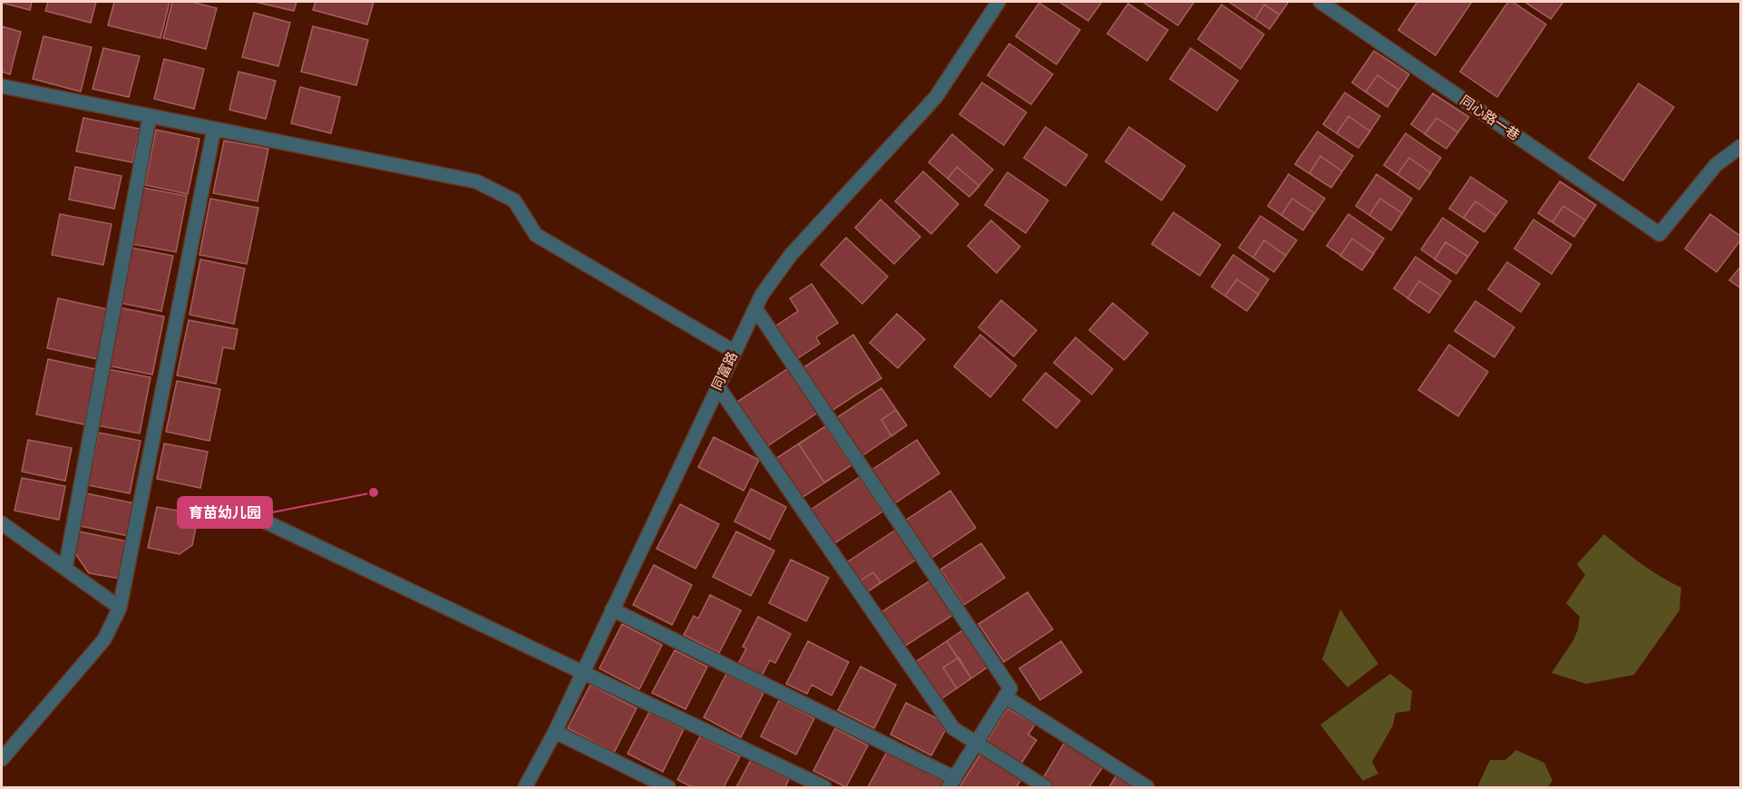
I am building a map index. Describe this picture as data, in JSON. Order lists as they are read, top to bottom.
{
  "streets": {
    "street": ["同心路一巷", "同富路"]
  },
  "places": ["育苗幼儿园"]
}
